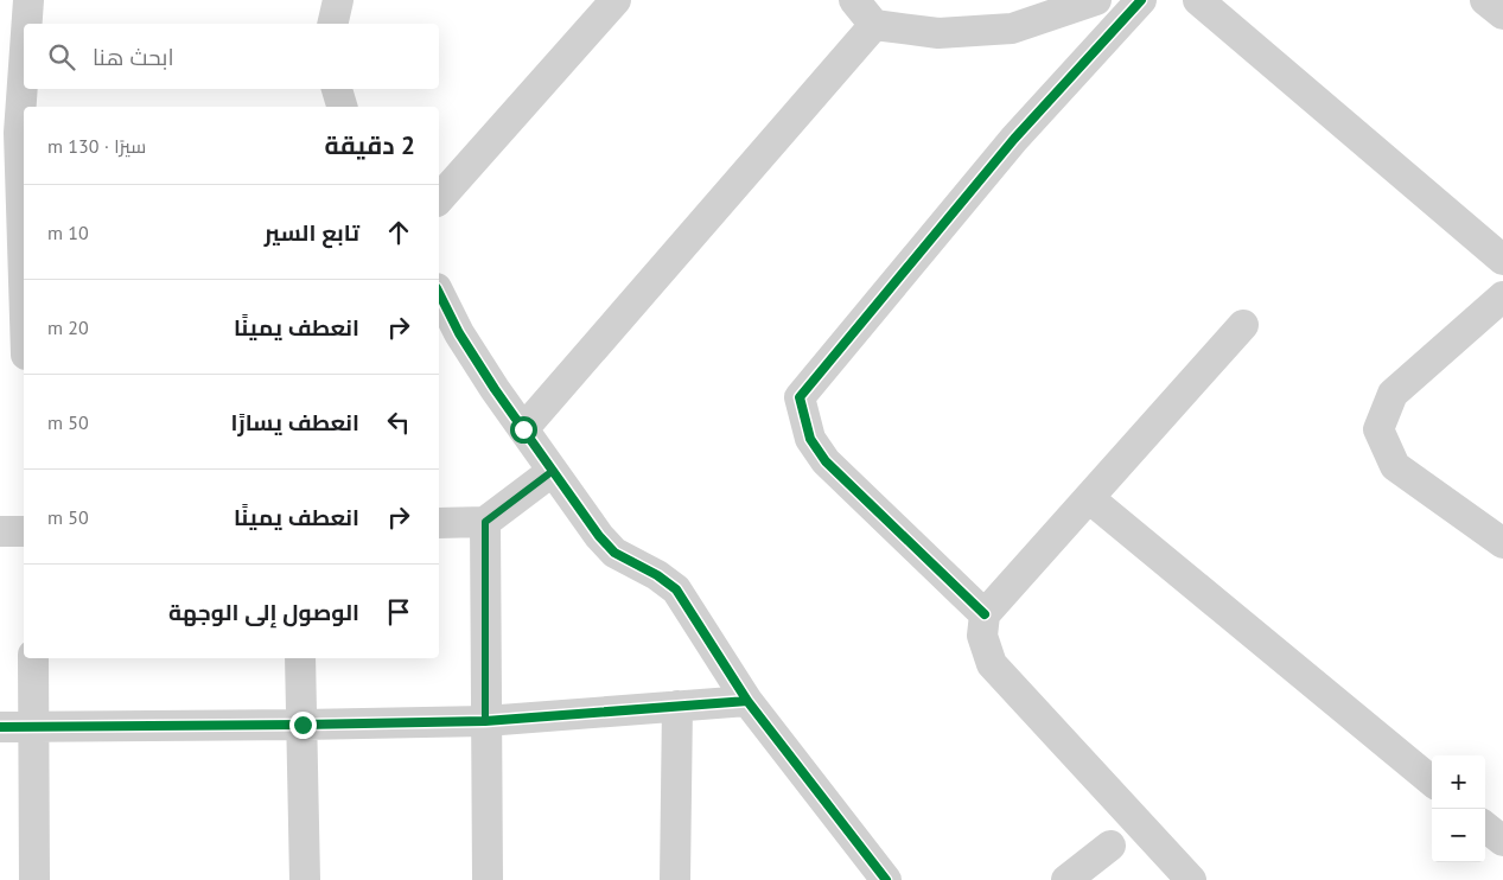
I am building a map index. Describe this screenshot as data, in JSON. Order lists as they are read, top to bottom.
{
  "page": {
    "search": "ابحث هنا",
    "heading": ["2 دقيقة", "سيرًا · 130 m"],
    "list": [
      ["تابع السير", "10 m"],
      ["انعطف يمينًا", "20 m"],
      ["انعطف يسارًا", "50 m"],
      ["انعطف يمينًا", "50 m"],
      "الوصول إلى الوجهة"
    ],
    "map_buttons": ["+", "−"]
  }
}
